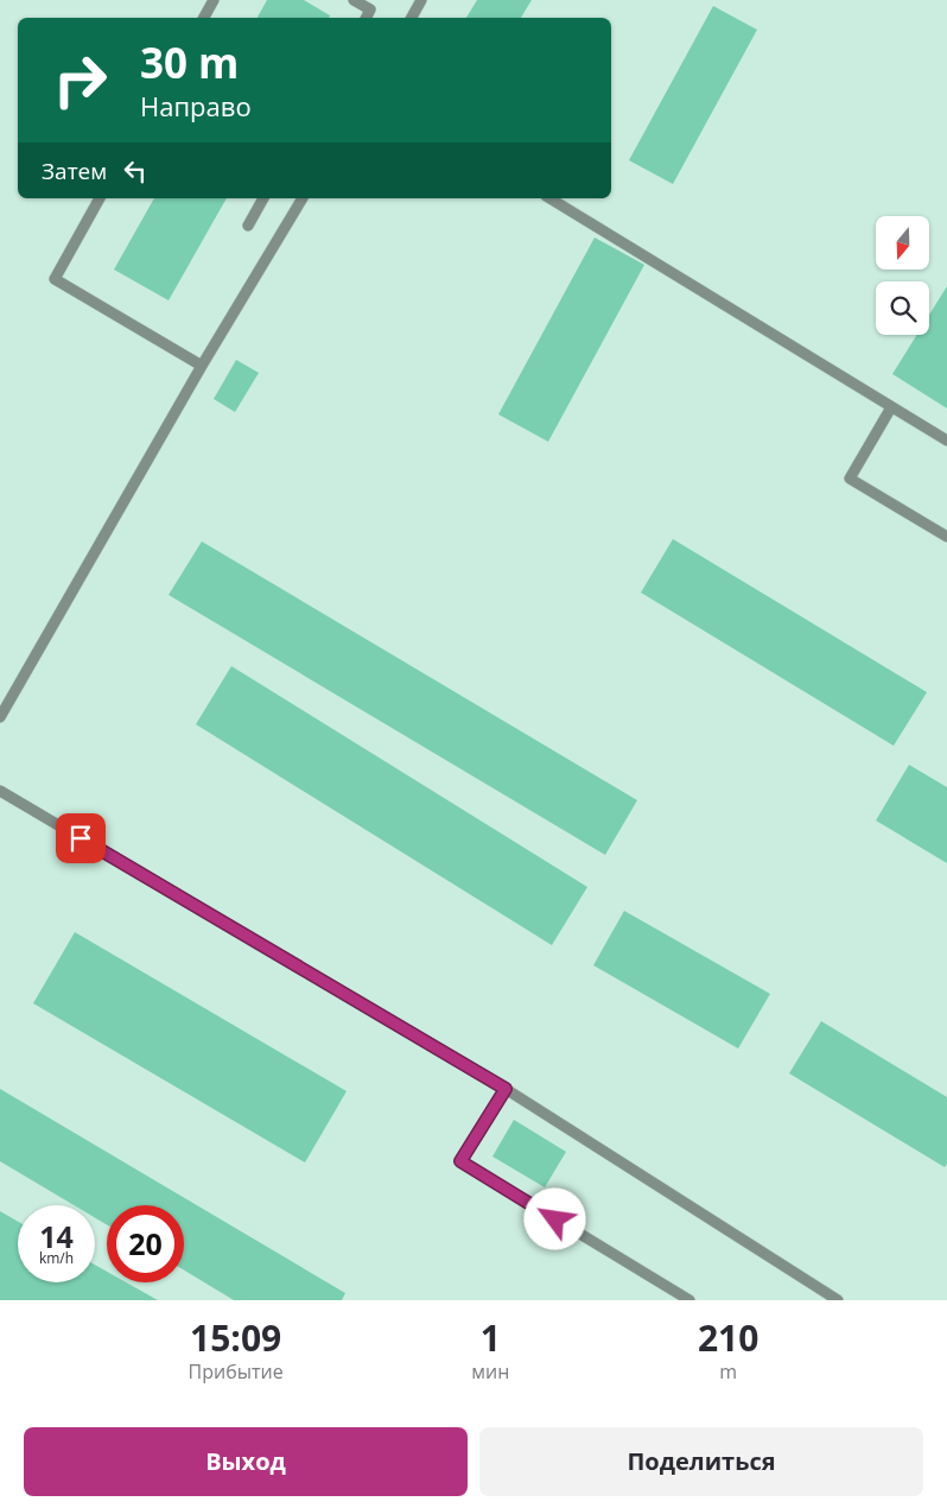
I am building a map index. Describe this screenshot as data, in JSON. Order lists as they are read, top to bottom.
{
  "north": "bottom",
  "page": {
    "turn": ["30 m", "Направо"],
    "then": "Затем",
    "speed": "14 km/h",
    "limit": "20",
    "eta": [
      "15:09",
      "Прибытие",
      "1",
      "мин",
      "210",
      "m"
    ],
    "buttons": ["Выход", "Поделиться"]
  }
}
